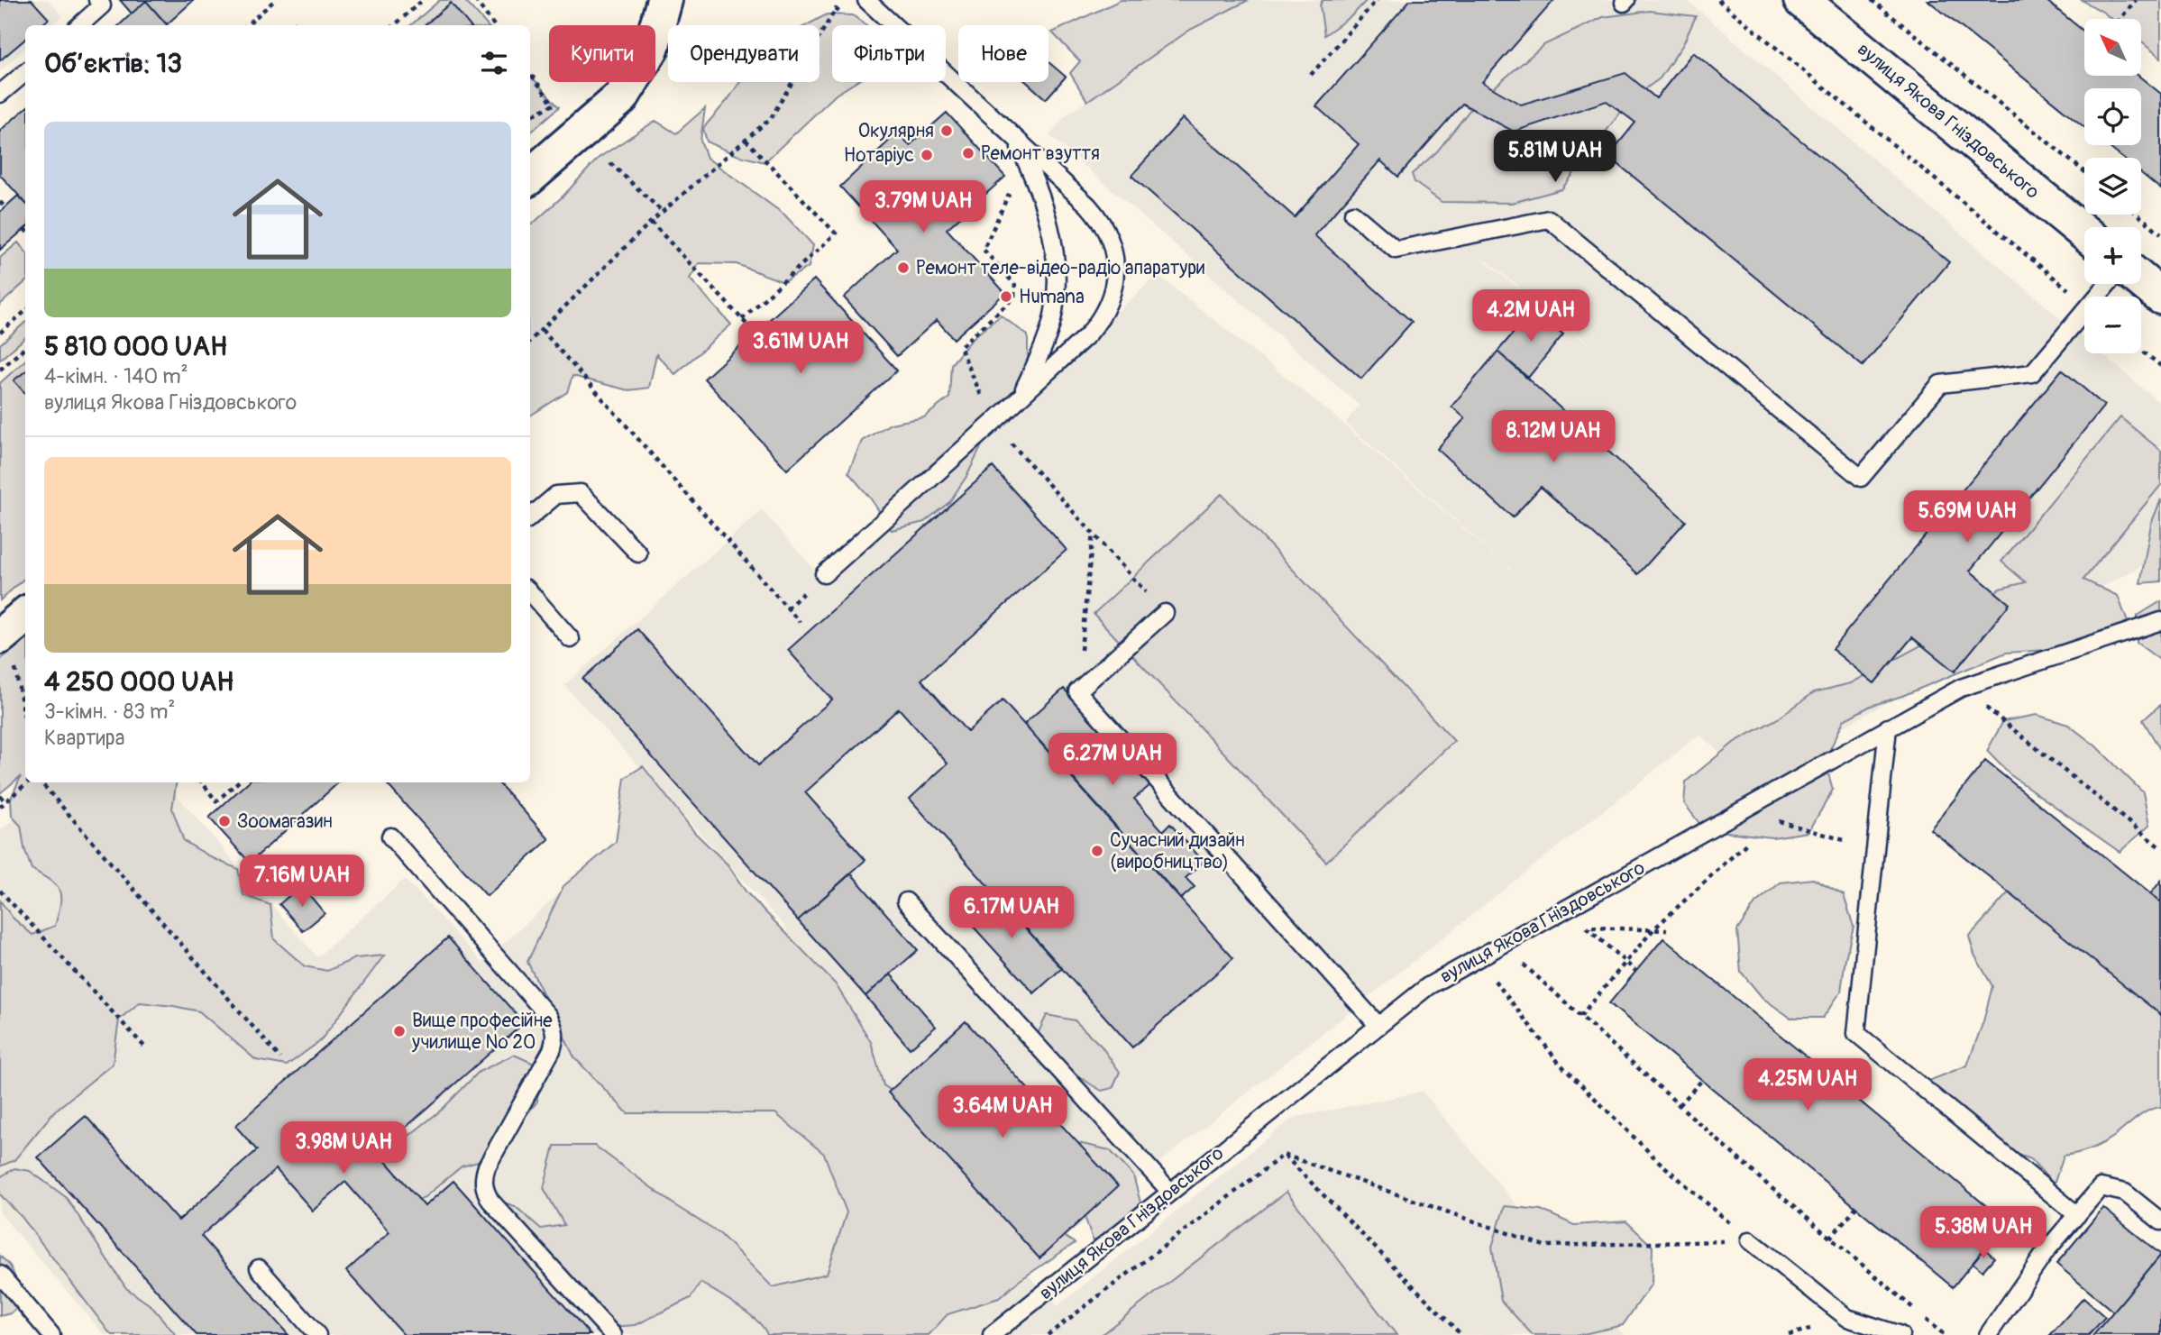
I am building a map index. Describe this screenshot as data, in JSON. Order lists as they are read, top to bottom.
{
  "streets": {
    "street": ["вулиця Якова Гніздовського"]
  },
  "places": [
    "Окулярня",
    "Ремонт взуття",
    "Нотаріус",
    "Ремонт теле-відео-радіо апаратури",
    "Humana",
    "Зоомагазин",
    "Сучасний дизайн (виробництво)",
    "Вище професійне училище № 20"
  ],
  "north": "top left",
  "page": {
    "map_buttons": ["+", "−"],
    "chip": [
      "Купити",
      "Орендувати",
      "Фільтри",
      "Нове"
    ],
    "heading": "Об’єктів: 13",
    "list": [
      {
        "name": "5 810 000 UAH",
        "note": "4-кімн. · 140 m² · вулиця Якова Гніздовського"
      },
      {
        "name": "4 250 000 UAH",
        "note": "3-кімн. · 83 m² · Квартира"
      }
    ],
    "price": [
      "5.81M UAH",
      "3.79M UAH",
      "4.2M UAH",
      "3.61M UAH",
      "8.12M UAH",
      "5.69M UAH",
      "6.27M UAH",
      "7.16M UAH",
      "6.17M UAH",
      "4.25M UAH",
      "3.64M UAH",
      "3.98M UAH",
      "5.38M UAH"
    ]
  }
}
